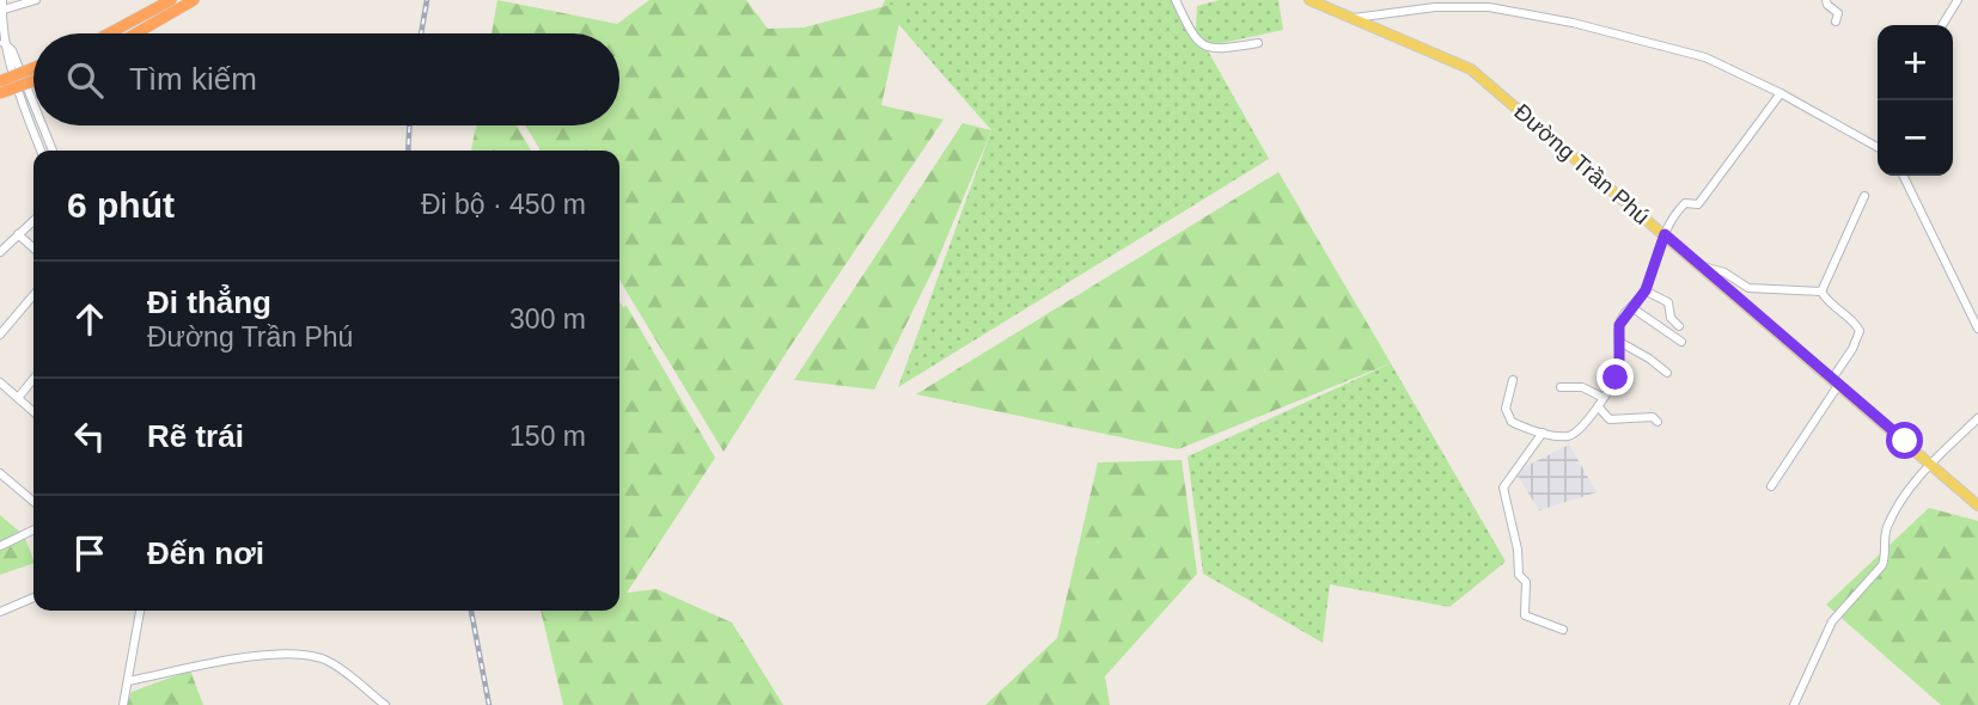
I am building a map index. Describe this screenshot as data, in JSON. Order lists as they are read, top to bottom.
{
  "streets": {
    "main road": ["Đường Trần Phú"]
  },
  "page": {
    "map_buttons": ["+", "−"],
    "search": "Tìm kiếm",
    "heading": ["6 phút", "Đi bộ · 450 m"],
    "list": [
      ["Đi thẳng", "Đường Trần Phú", "300 m"],
      ["Rẽ trái", "150 m"],
      "Đến nơi"
    ]
  }
}
